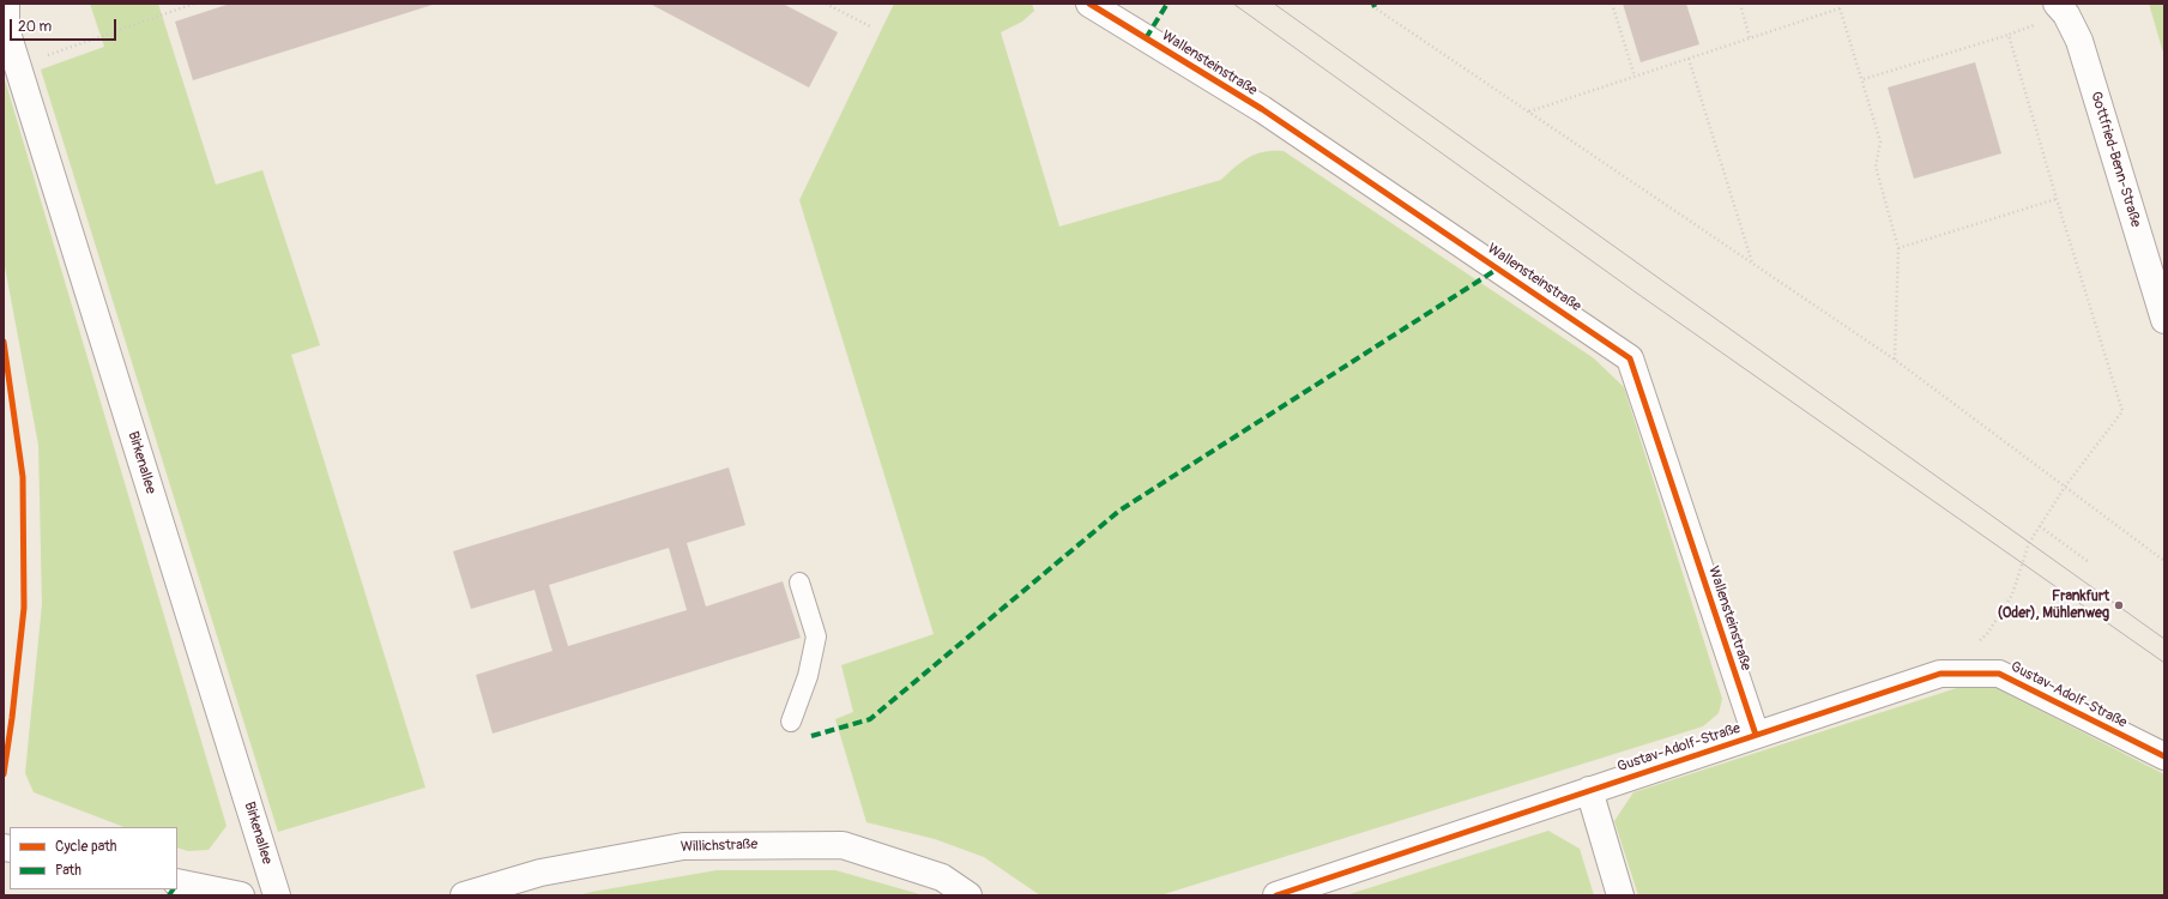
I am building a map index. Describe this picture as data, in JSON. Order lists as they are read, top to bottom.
{
  "streets": {
    "street": [
      "Wallensteinstraße",
      "Gottfried-Benn-Straße",
      "Birkenallee",
      "Gustav-Adolf-Straße",
      "Willichstraße"
    ]
  },
  "crossings": [
    ["Wallensteinstraße", "Gustav-Adolf-Straße"]
  ],
  "places": ["Frankfurt (Oder), Mühlenweg"],
  "legend": ["Cycle path", "Path"],
  "scale_bar": "20 m"
}
